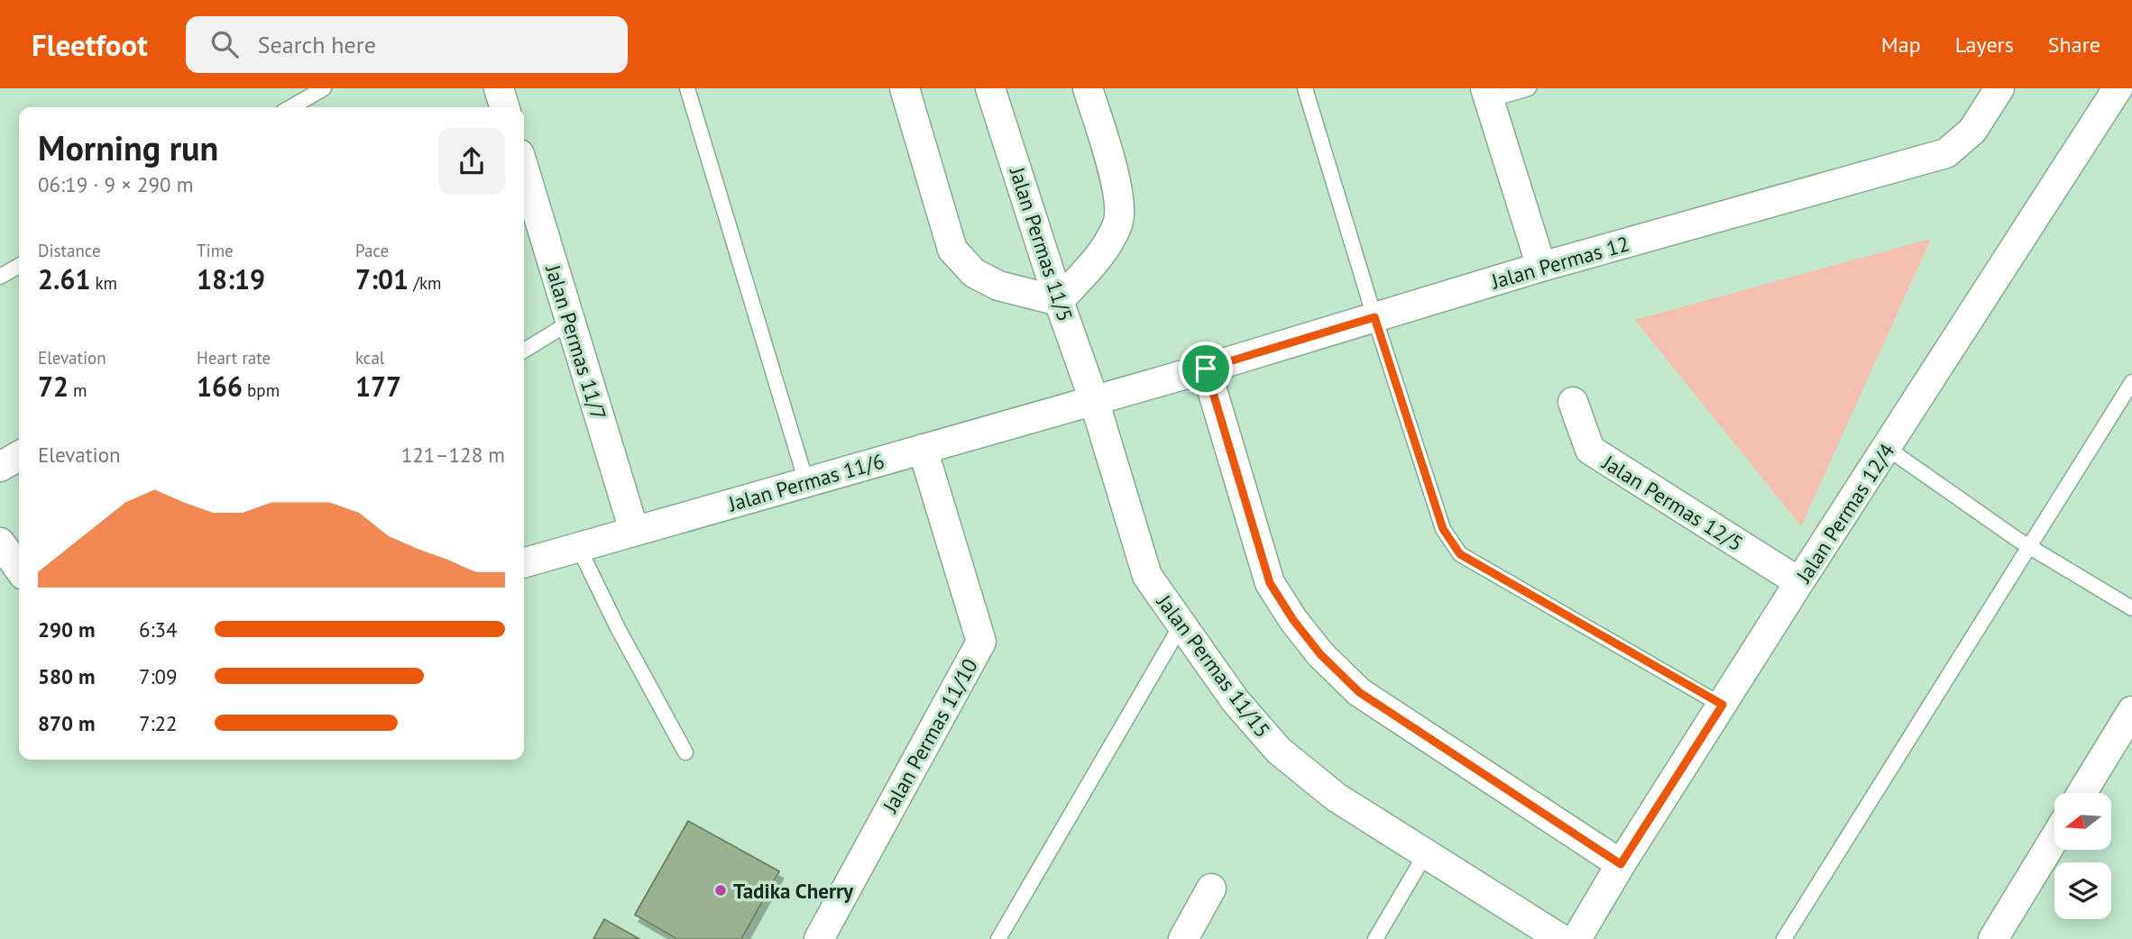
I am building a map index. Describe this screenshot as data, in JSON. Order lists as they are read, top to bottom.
{
  "streets": {
    "street": [
      "Jalan Permas 11/5",
      "Jalan Permas 12",
      "Jalan Permas 11/7",
      "Jalan Permas 11/6",
      "Jalan Permas 12/5",
      "Jalan Permas 12/4",
      "Jalan Permas 11/15",
      "Jalan Permas 11/10"
    ]
  },
  "crossings": [
    ["Jalan Permas 11/5", "Jalan Permas 12"],
    ["Jalan Permas 11/5", "Jalan Permas 11/6"],
    ["Jalan Permas 11/5", "Jalan Permas 11/15"],
    ["Jalan Permas 12", "Jalan Permas 11/6"],
    ["Jalan Permas 12", "Jalan Permas 11/15"],
    ["Jalan Permas 11/7", "Jalan Permas 11/6"],
    ["Jalan Permas 11/6", "Jalan Permas 11/15"],
    ["Jalan Permas 11/6", "Jalan Permas 11/10"],
    ["Jalan Permas 12/5", "Jalan Permas 12/4"]
  ],
  "places": ["Tadika Cherry"],
  "north": "left",
  "page": {
    "header": "Fleetfoot",
    "search": "Search here",
    "nav": ["Map", "Layers", "Share"],
    "heading": ["Morning run", "06:19 · 9 × 290 m"],
    "stats": [
      ["Distance", "2.61 km"],
      ["Time", "18:19"],
      ["Pace", "7:01 /km"],
      ["Elevation", "72 m"],
      ["Heart rate", "166 bpm"],
      ["kcal", "177"]
    ],
    "chart": ["Elevation", "121–128 m"],
    "list": [
      {
        "name": "290 m",
        "note": "6:34"
      },
      {
        "name": "580 m",
        "note": "7:09"
      },
      {
        "name": "870 m",
        "note": "7:22"
      }
    ]
  }
}
